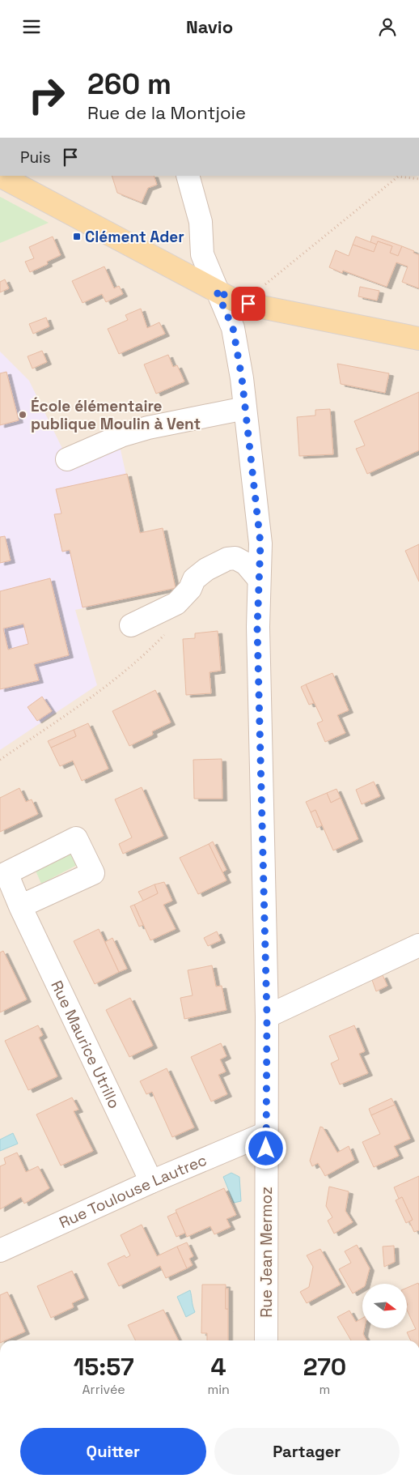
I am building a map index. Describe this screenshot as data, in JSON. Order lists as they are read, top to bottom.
{
  "streets": {
    "street": ["Rue Maurice Utrillo", "Rue Toulouse Lautrec", "Rue Jean Mermoz"]
  },
  "crossings": [
    ["Rue Maurice Utrillo", "Rue Toulouse Lautrec"],
    ["Rue Toulouse Lautrec", "Rue Jean Mermoz"]
  ],
  "places": {
    "transit": ["Clément Ader"],
    "other": ["École élémentaire publique Moulin à Vent"]
  },
  "north": "right",
  "page": {
    "header": "Navio",
    "turn": ["260 m", "Rue de la Montjoie"],
    "then": "Puis",
    "eta": [
      "15:57",
      "Arrivée",
      "4",
      "min",
      "270",
      "m"
    ],
    "buttons": ["Quitter", "Partager"]
  }
}
